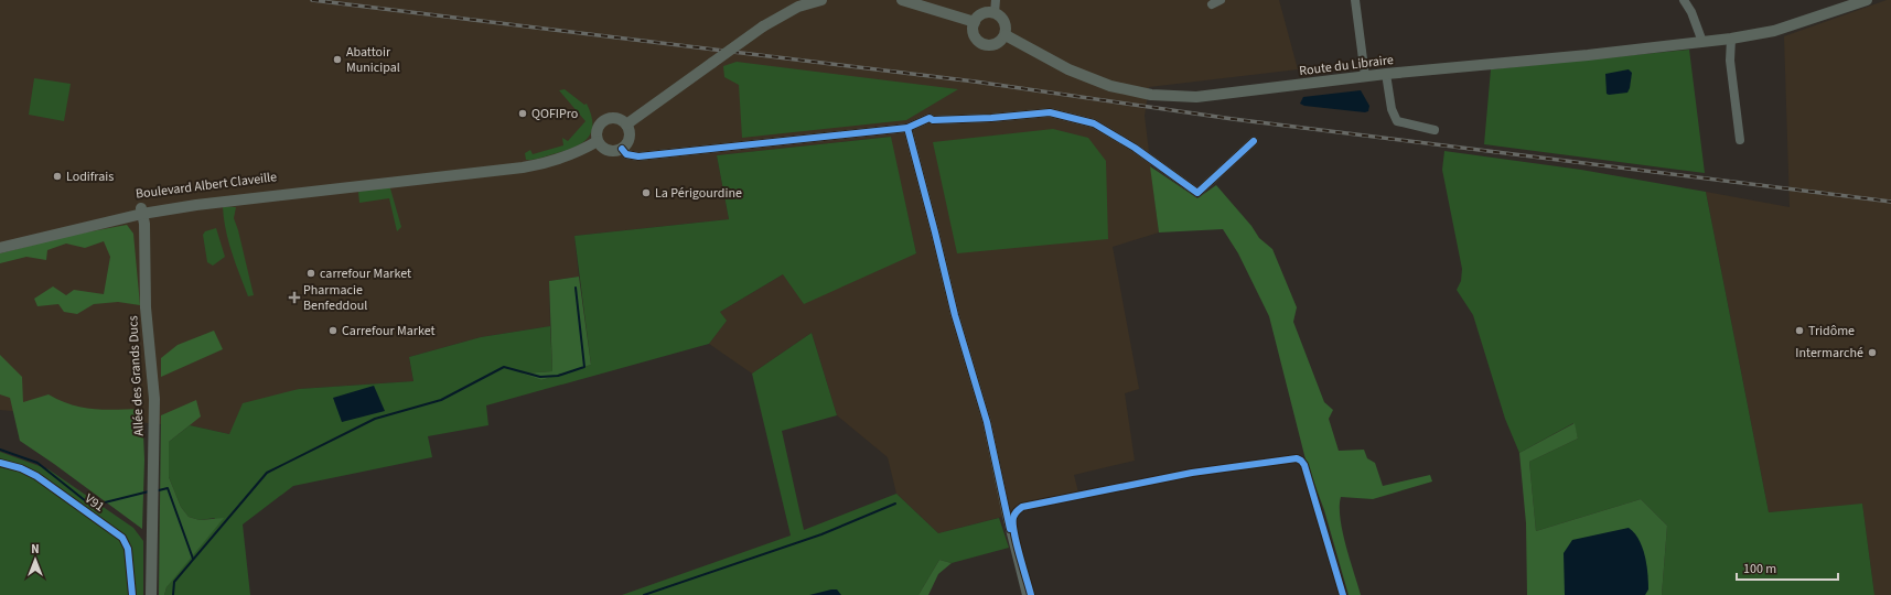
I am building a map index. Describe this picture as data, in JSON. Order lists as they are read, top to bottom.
{
  "streets": {
    "main road": ["Route du Libraire", "Boulevard Albert Claveille", "Allée des Grands Ducs"],
    "cycle path": ["V91"]
  },
  "crossings": [
    ["Boulevard Albert Claveille", "Allée des Grands Ducs"]
  ],
  "places": {
    "other": [
      "Abattoir Municipal",
      "QOFIPro",
      "Lodifrais",
      "La Périgourdine",
      "carrefour Market",
      "Carrefour Market",
      "Tridôme",
      "Intermarché"
    ],
    "health": ["Pharmacie Benfeddoul"]
  },
  "scale_bar": "100 m",
  "north": "top"
}
